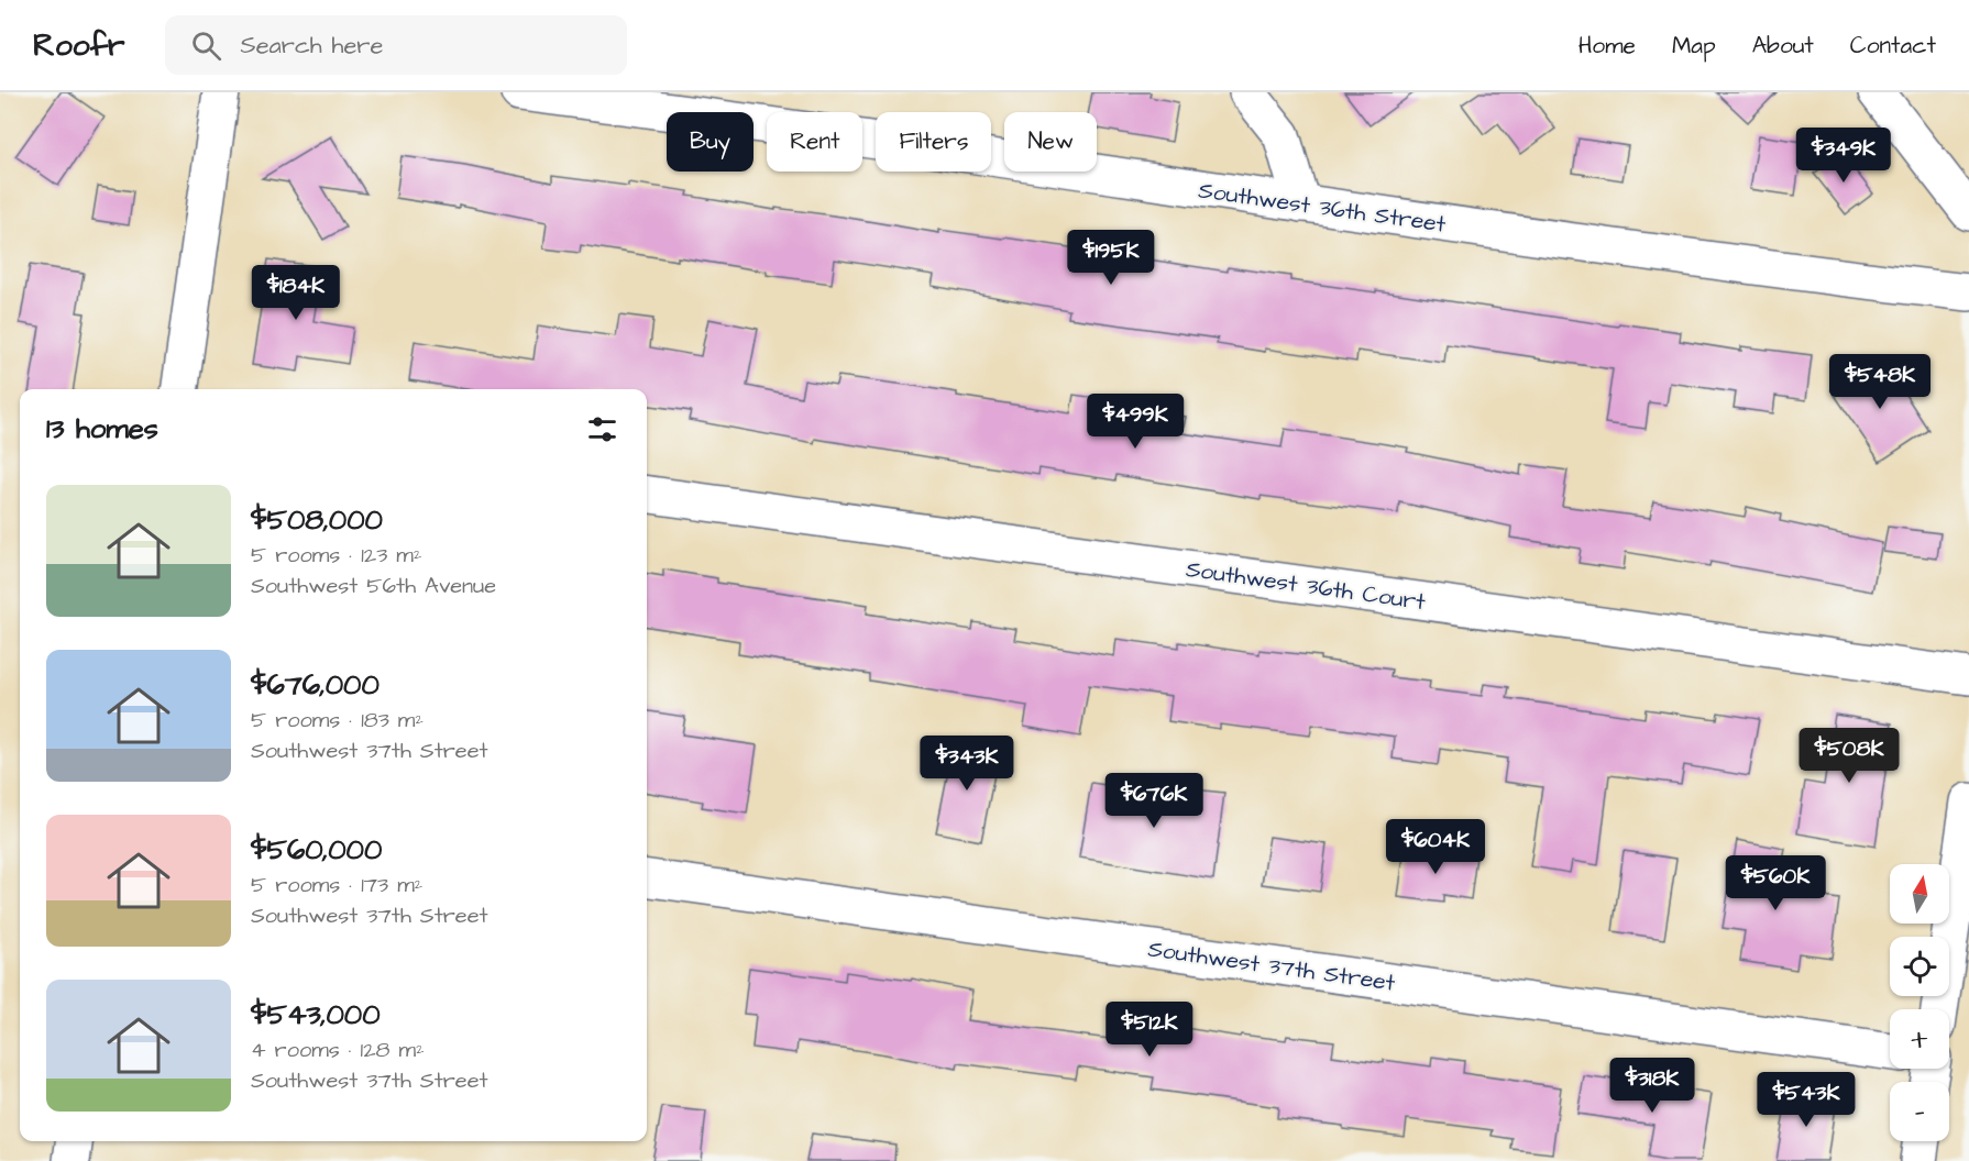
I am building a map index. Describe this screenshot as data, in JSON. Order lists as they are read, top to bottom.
{
  "streets": {
    "street": ["Southwest 36th Street", "Southwest 36th Court", "Southwest 37th Street"]
  },
  "north": "top",
  "page": {
    "header": "Roofr",
    "search": "Search here",
    "nav": [
      "Home",
      "Map",
      "About",
      "Contact"
    ],
    "chip": [
      "Buy",
      "Rent",
      "Filters",
      "New"
    ],
    "price": [
      "$349K",
      "$195K",
      "$184K",
      "$548K",
      "$499K",
      "$508K",
      "$343K",
      "$676K",
      "$604K",
      "$560K",
      "$512K",
      "$318K",
      "$543K"
    ],
    "heading": "13 homes",
    "list": [
      {
        "name": "$508,000",
        "note": "5 rooms · 123 m² · Southwest 56th Avenue"
      },
      {
        "name": "$676,000",
        "note": "5 rooms · 183 m² · Southwest 37th Street"
      },
      {
        "name": "$560,000",
        "note": "5 rooms · 173 m² · Southwest 37th Street"
      },
      {
        "name": "$543,000",
        "note": "4 rooms · 128 m² · Southwest 37th Street"
      }
    ],
    "map_buttons": ["+", "−"]
  }
}
